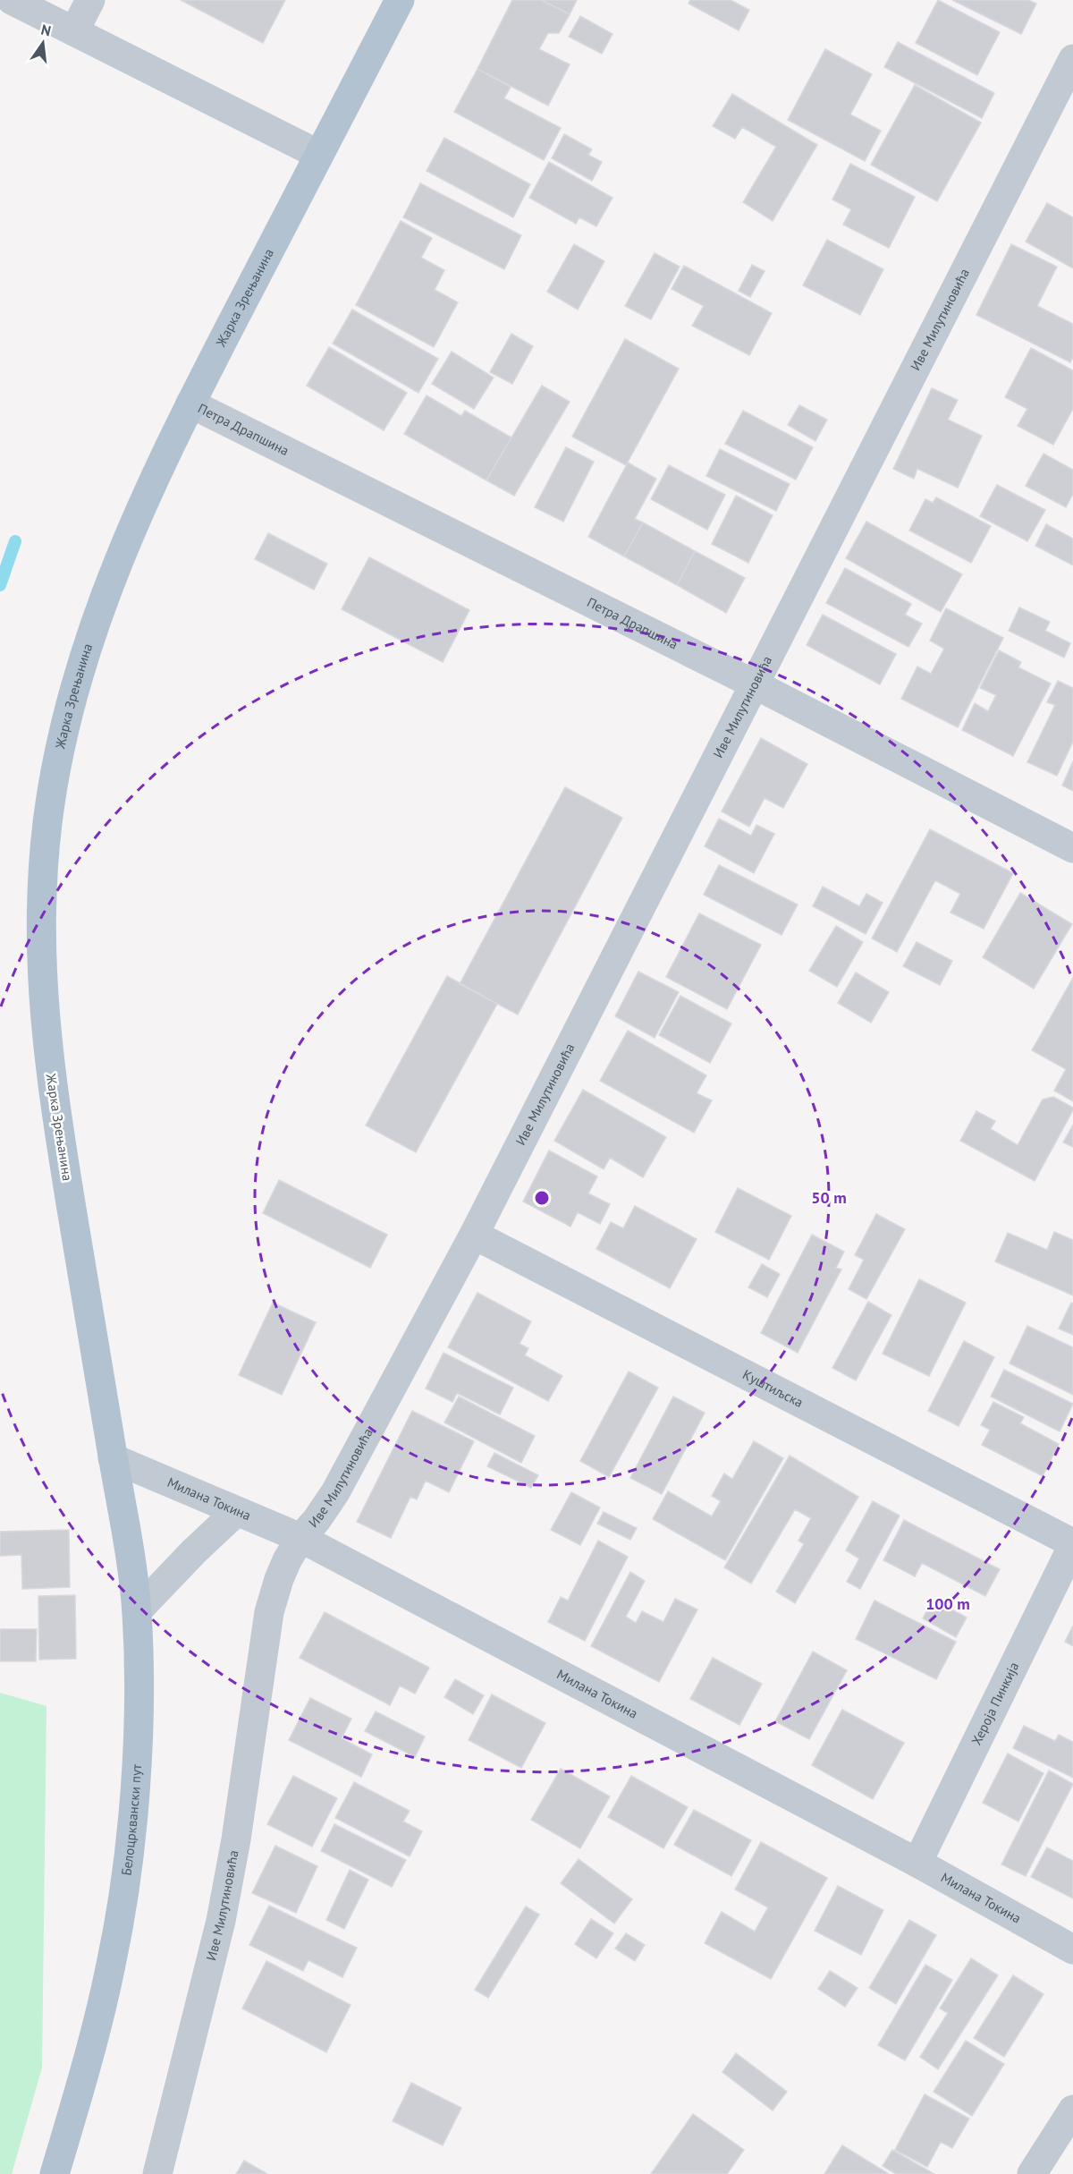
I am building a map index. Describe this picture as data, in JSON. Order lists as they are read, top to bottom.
{
  "streets": {
    "main road": ["Жарка Зрењанина", "Белоцрквански пут"],
    "street": [
      "Иве Милутиновића",
      "Петра Драпшина",
      "Куштиљска",
      "Милана Токина",
      "Хероја Пинкија"
    ]
  },
  "crossings": [
    ["Жарка Зрењанина", "Петра Драпшина"],
    ["Жарка Зрењанина", "Милана Токина"],
    ["Жарка Зрењанина", "Белоцрквански пут"],
    ["Иве Милутиновића", "Петра Драпшина"],
    ["Иве Милутиновића", "Куштиљска"],
    ["Иве Милутиновића", "Милана Токина"],
    ["Куштиљска", "Хероја Пинкија"],
    ["Милана Токина", "Хероја Пинкија"],
    ["Милана Токина", "Белоцрквански пут"]
  ],
  "north": "top",
  "rings": ["50 m", "100 m"]
}
